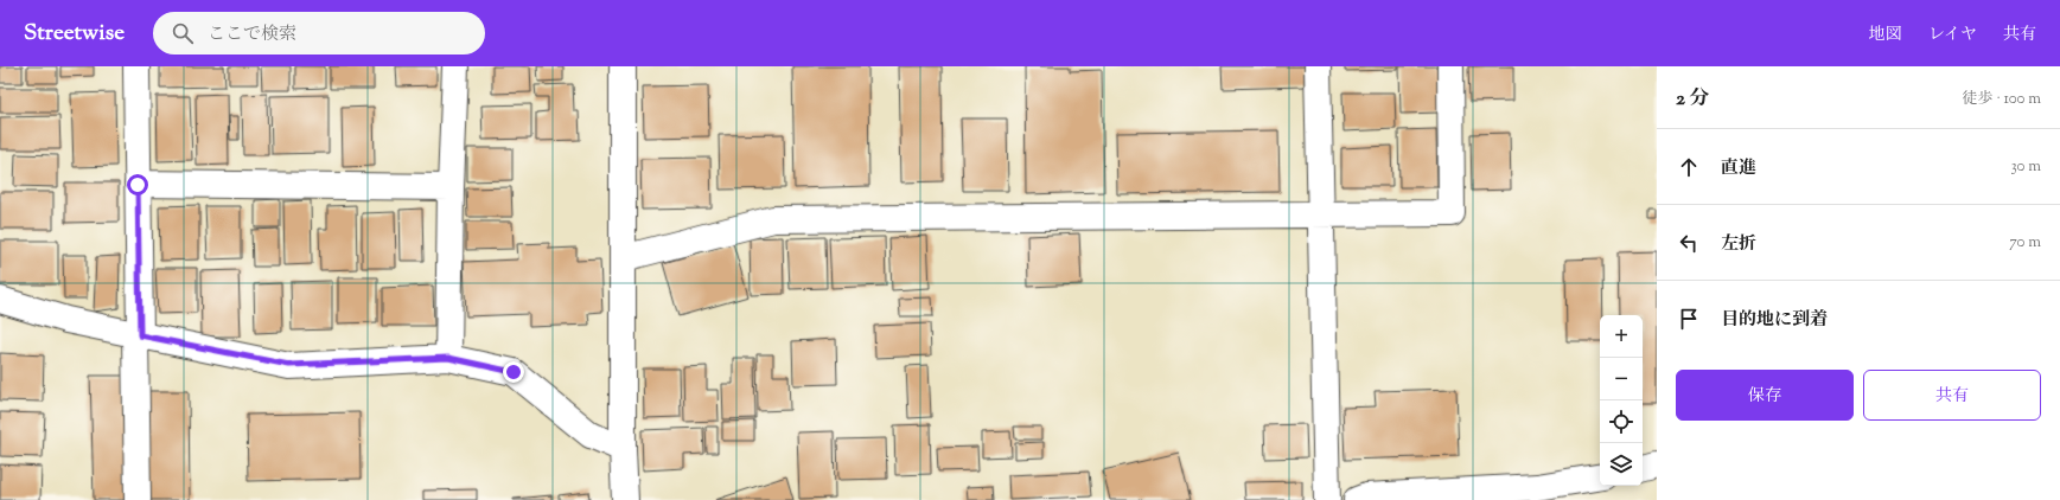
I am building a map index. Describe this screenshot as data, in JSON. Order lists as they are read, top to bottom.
{
  "page": {
    "header": "Streetwise",
    "search": "ここで検索",
    "nav": ["地図", "レイヤ", "共有"],
    "heading": ["2 分", "徒歩 · 100 m"],
    "list": [
      ["直進", "30 m"],
      ["左折", "70 m"],
      "目的地に到着"
    ],
    "map_buttons": ["+", "−"],
    "buttons": ["保存", "共有"]
  }
}
